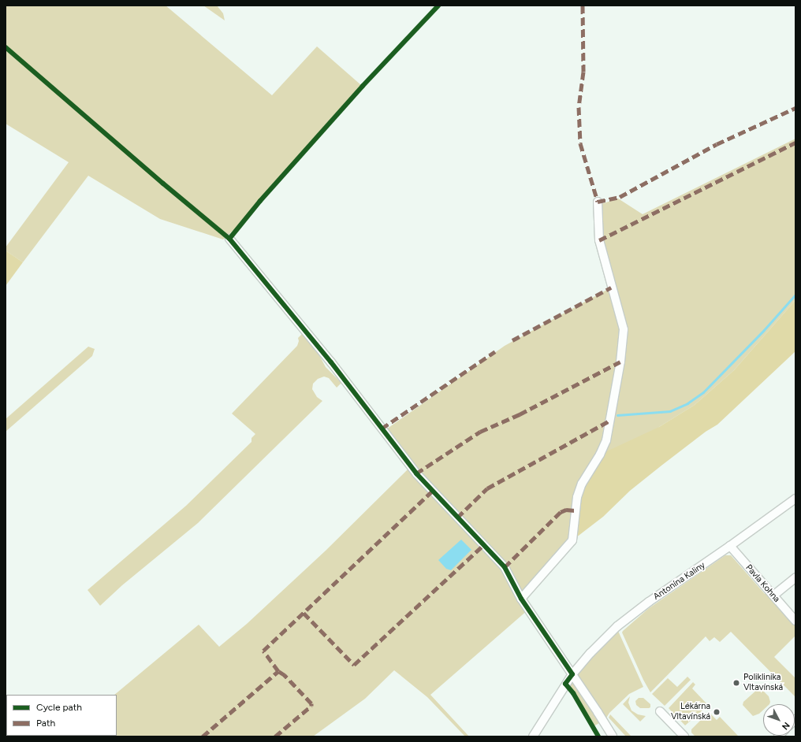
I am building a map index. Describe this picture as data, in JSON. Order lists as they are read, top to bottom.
{
  "streets": {
    "street": ["Antonína Kaliny", "Pavla Kohna"]
  },
  "crossings": [
    ["Antonína Kaliny", "Pavla Kohna"]
  ],
  "places": ["Poliklinika Vltavínská", "Lékárna Vltavínská"],
  "legend": ["Cycle path", "Path"],
  "north": "bottom right"
}
